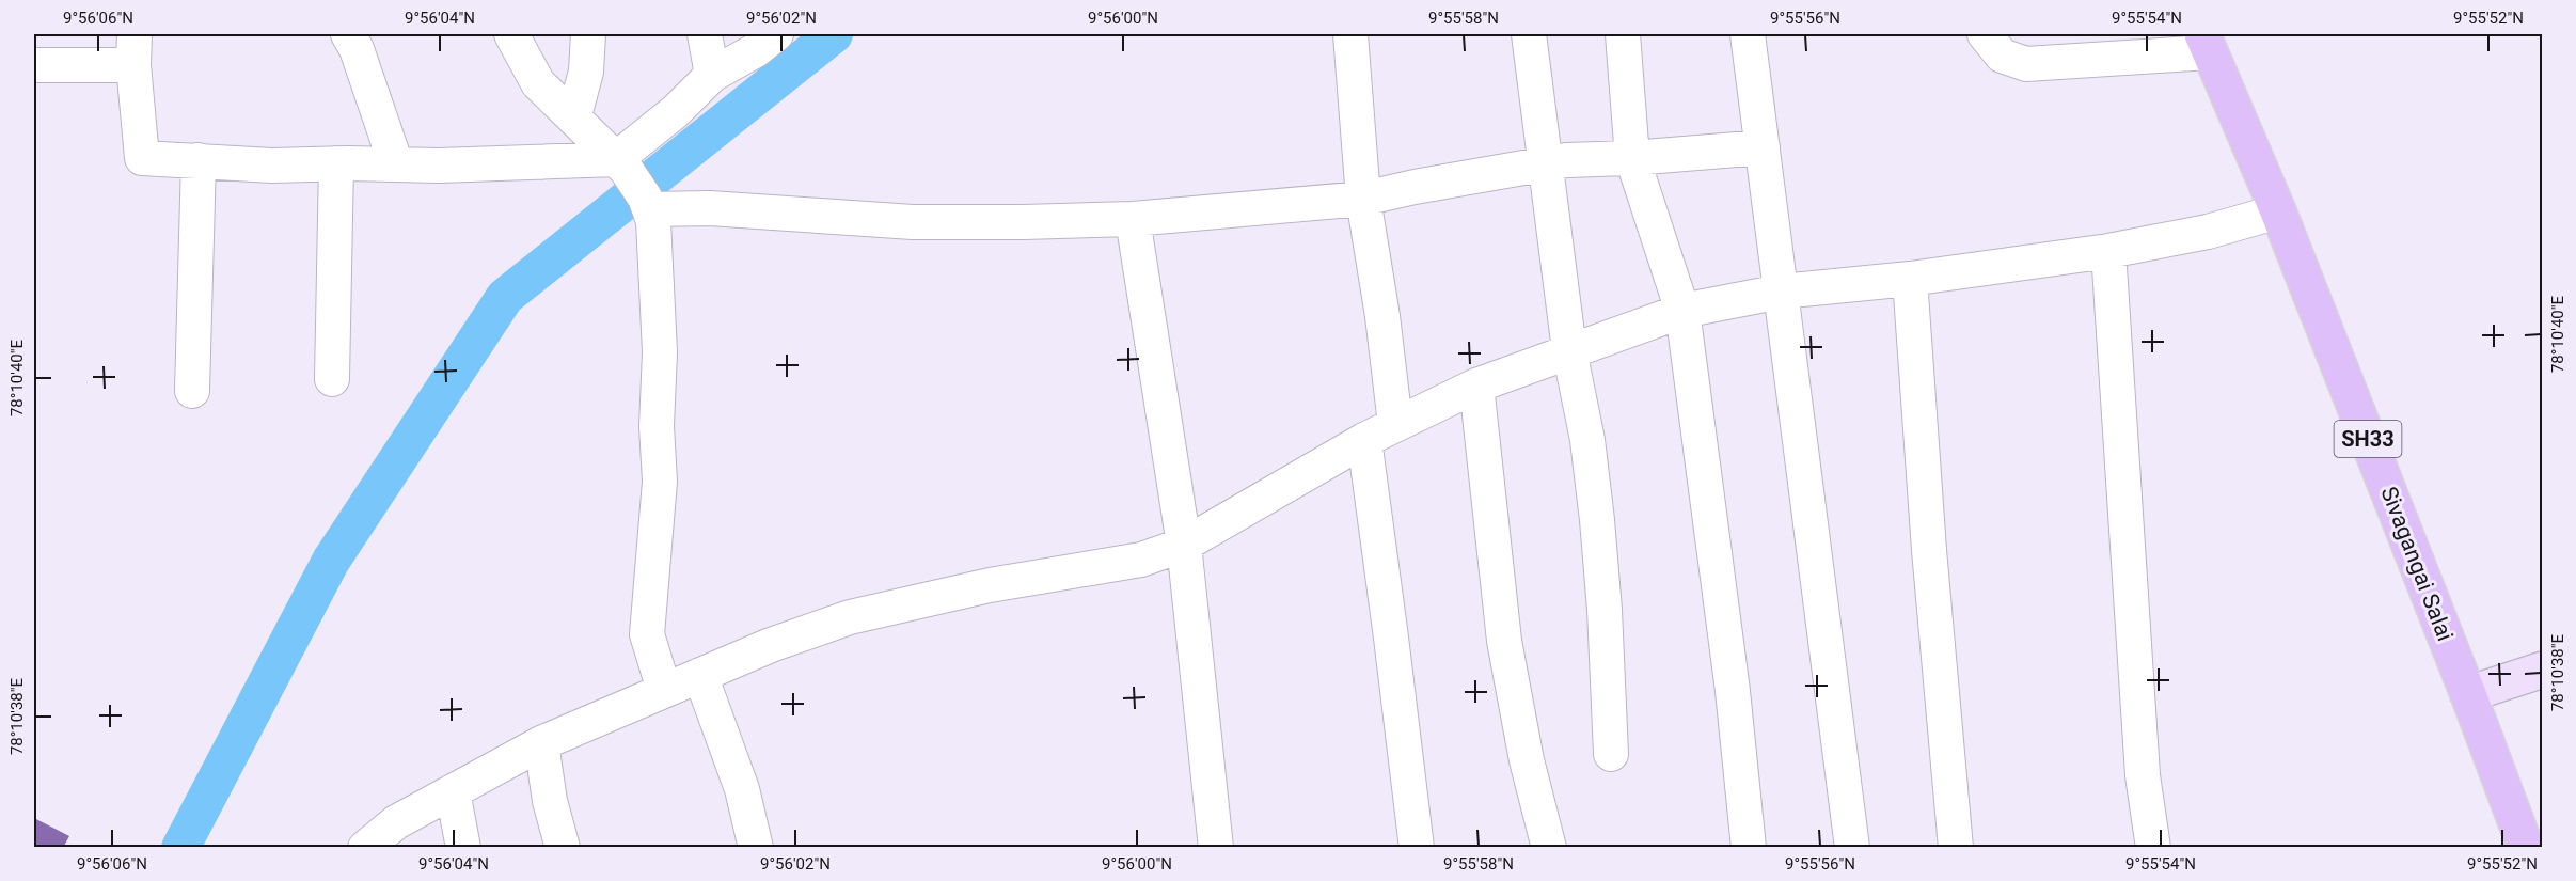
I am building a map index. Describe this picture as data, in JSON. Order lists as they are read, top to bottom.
{
  "streets": {
    "main road": ["SH33", "Sivagangai Salai"]
  },
  "coordinates": [
    "9°56'06\"N",
    "9°56'04\"N",
    "9°56'02\"N",
    "9°56'00\"N",
    "9°55'58\"N",
    "9°55'56\"N",
    "9°55'54\"N",
    "9°55'52\"N",
    "78°10'40\"E",
    "78°10'38\"E"
  ]
}
